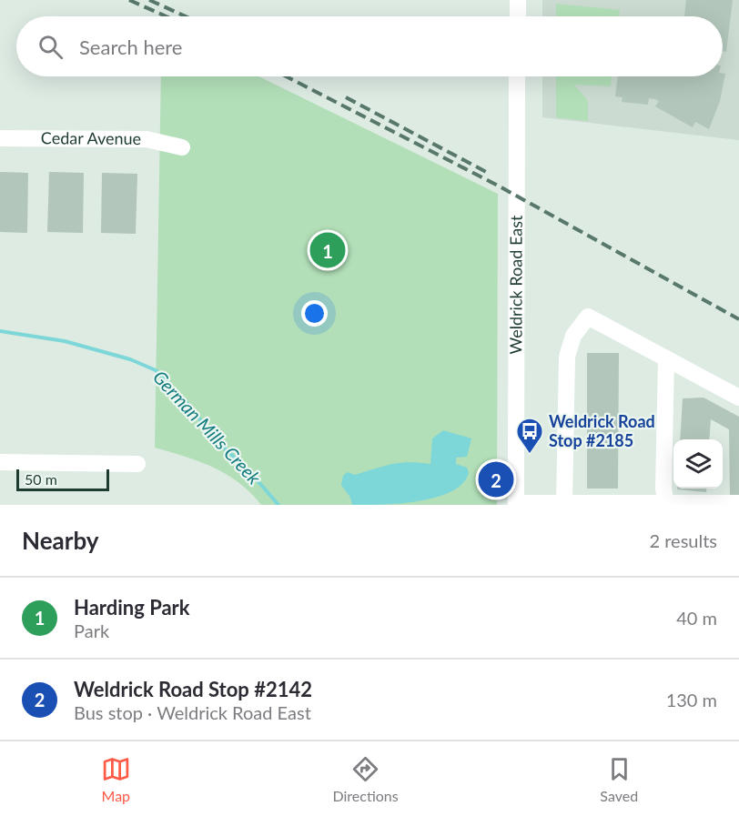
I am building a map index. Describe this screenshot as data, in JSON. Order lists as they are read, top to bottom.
{
  "streets": {
    "street": ["Cedar Avenue", "Weldrick Road East"]
  },
  "water": ["German Mills Creek"],
  "places": {
    "bus stop": ["Weldrick Road Stop #2185"]
  },
  "scale_bar": "50 m",
  "page": {
    "search": "Search here",
    "pins": ["1", "2"],
    "scale": "50 m",
    "heading": ["Nearby", "2 results"],
    "list": [
      {
        "mark": "1",
        "name": "Harding Park",
        "note": "Park",
        "value": "40 m"
      },
      {
        "mark": "2",
        "name": "Weldrick Road Stop #2142",
        "note": "Bus stop · Weldrick Road East",
        "value": "130 m"
      }
    ],
    "nav": ["Map", "Directions", "Saved"]
  }
}
